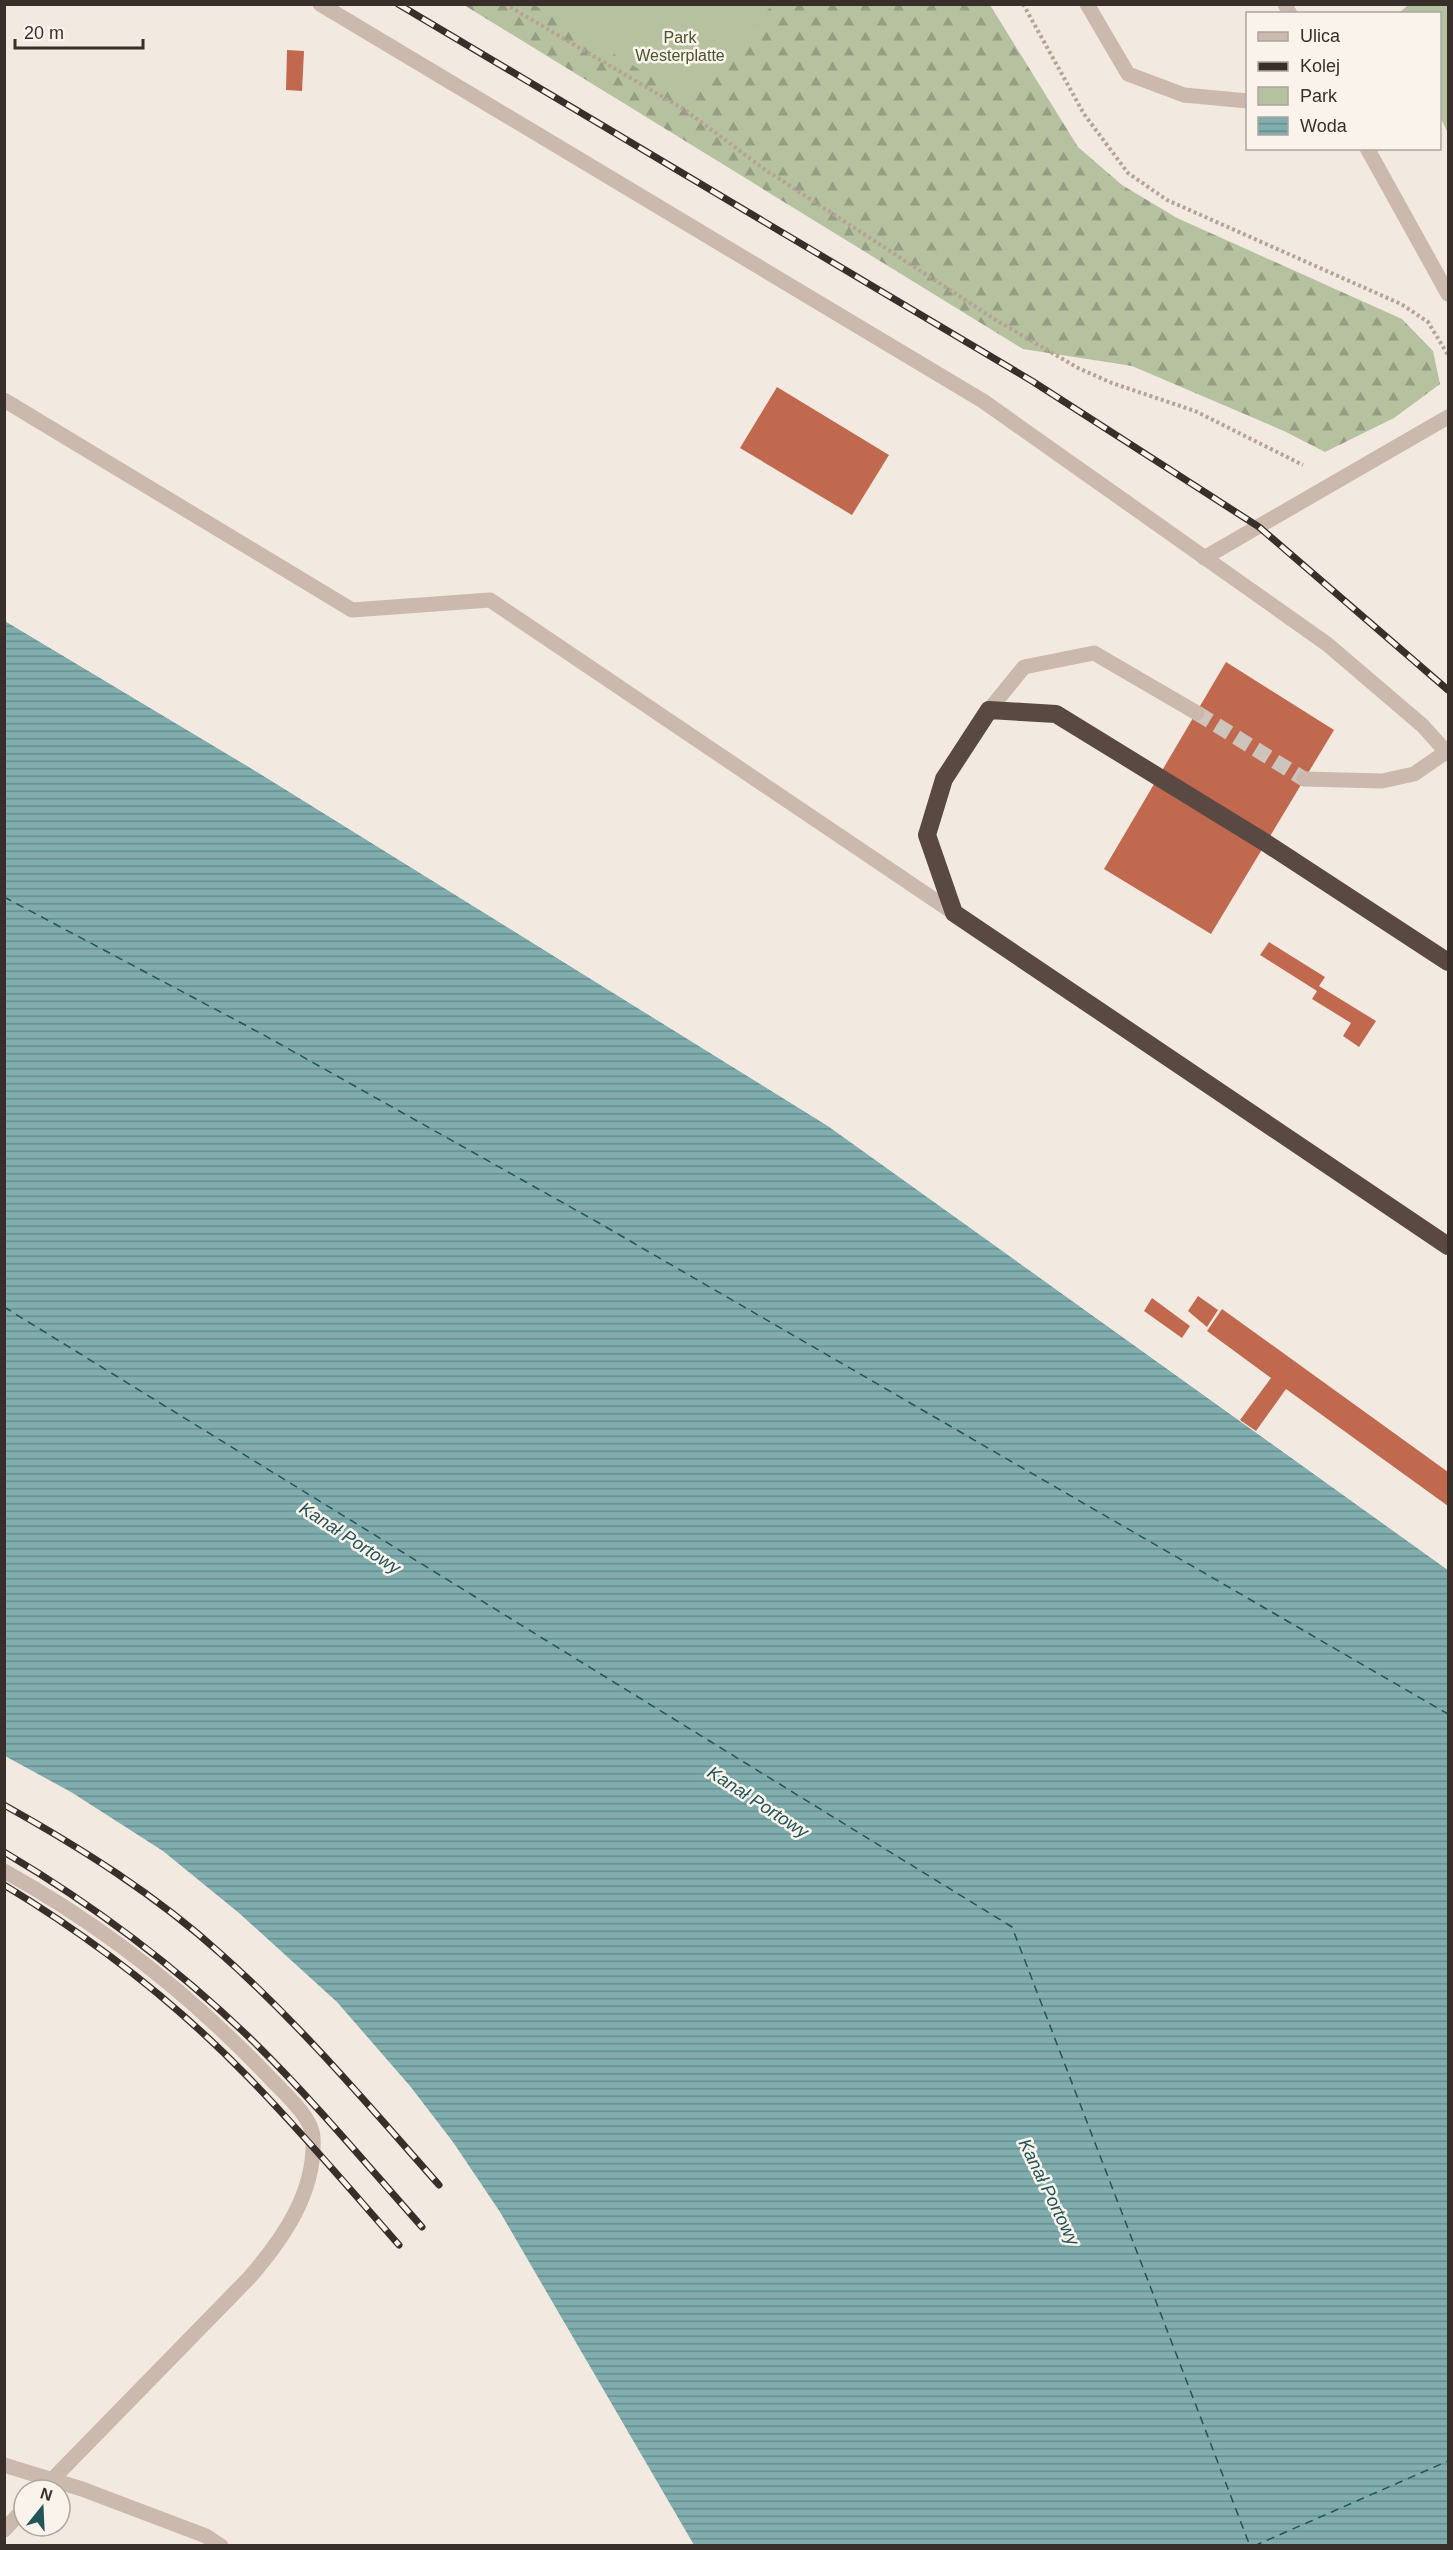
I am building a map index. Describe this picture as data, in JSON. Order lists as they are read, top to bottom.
{
  "water": ["Kanał Portowy"],
  "parks": ["Park Westerplatte"],
  "legend": [
    "Ulica",
    "Kolej",
    "Park",
    "Woda"
  ],
  "scale_bar": "20 m",
  "north": "top"
}
